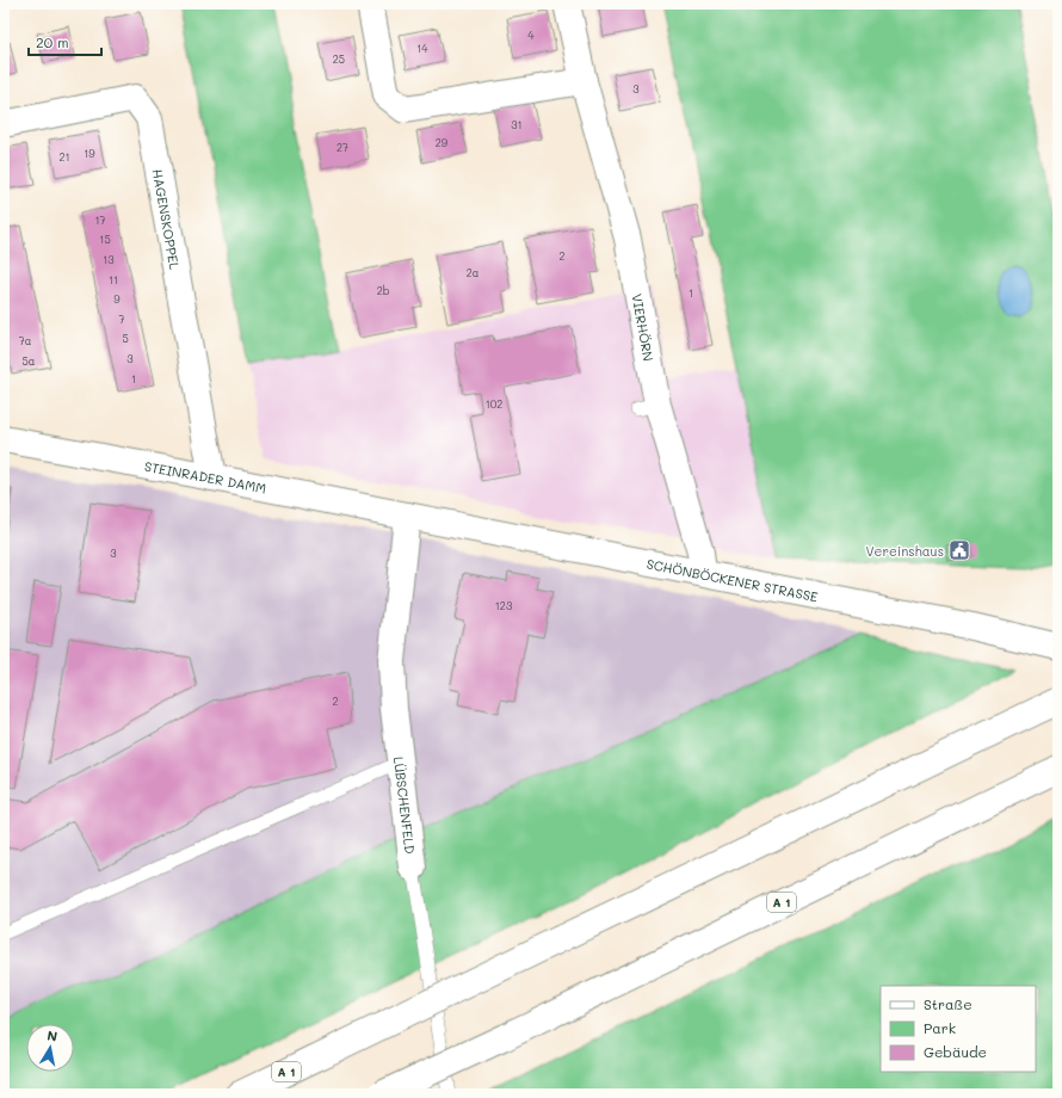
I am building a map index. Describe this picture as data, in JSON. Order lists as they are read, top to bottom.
{
  "streets": {
    "main road": [
      "HAGENSKOPPEL",
      "VIERHÖRN",
      "STEINRADER DAMM",
      "SCHÖNBÖCKENER STRASSE",
      "LÜBSCHENFELD",
      "A 1"
    ]
  },
  "crossings": [
    ["HAGENSKOPPEL", "STEINRADER DAMM"],
    ["VIERHÖRN", "SCHÖNBÖCKENER STRASSE"],
    ["STEINRADER DAMM", "SCHÖNBÖCKENER STRASSE"],
    ["STEINRADER DAMM", "LÜBSCHENFELD"],
    ["SCHÖNBÖCKENER STRASSE", "LÜBSCHENFELD"]
  ],
  "places": {
    "public building": ["Vereinshaus"]
  },
  "house_numbers": [
    "4",
    "14",
    "25",
    "3",
    "31",
    "29",
    "27",
    "19",
    "21",
    "17",
    "15",
    "2",
    "13",
    "2a",
    "11",
    "2b",
    "1",
    "9",
    "7",
    "5",
    "7a",
    "3",
    "5a",
    "1",
    "102",
    "3",
    "123",
    "2"
  ],
  "legend": ["Straße", "Park", "Gebäude"],
  "scale_bar": "20 m",
  "north": "top"
}
